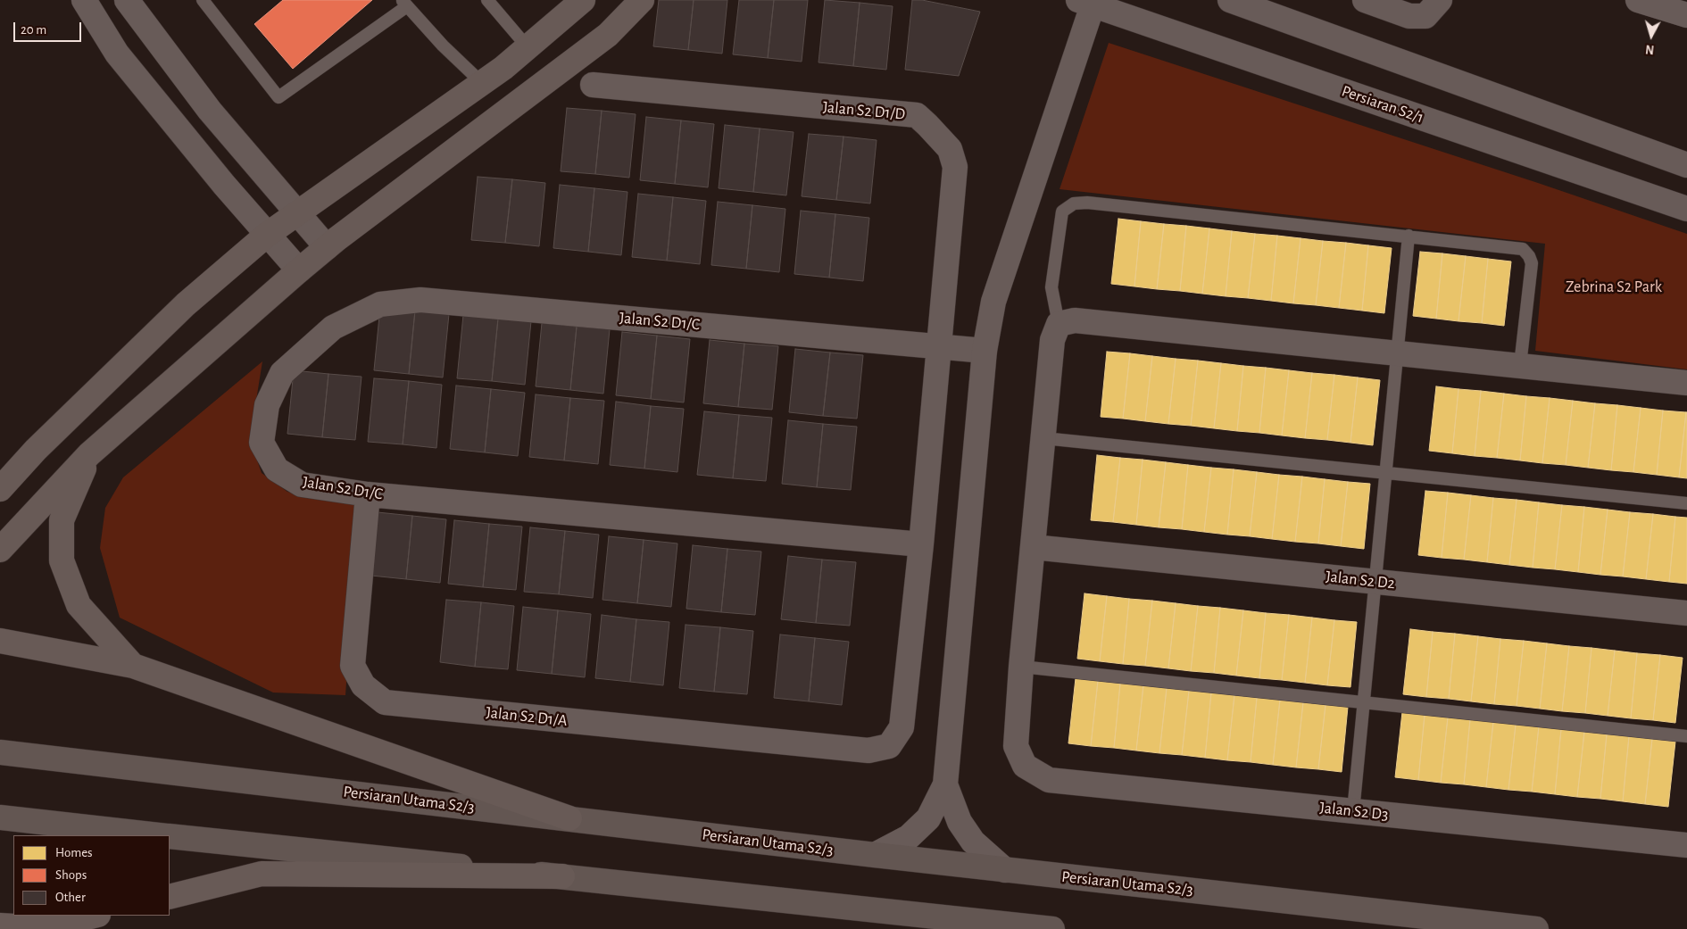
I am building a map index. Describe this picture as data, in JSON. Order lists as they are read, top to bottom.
{
  "streets": {
    "main road": ["Persiaran Utama S2/3"],
    "street": [
      "Persiaran S2/1",
      "Jalan S2 D1/D",
      "Jalan S2 D1/C",
      "Jalan S2 D2",
      "Jalan S2 D1/A",
      "Jalan S2 D3"
    ]
  },
  "crossings": [
    ["Jalan S2 D1/D", "Jalan S2 D1/C"],
    ["Jalan S2 D1/D", "Jalan S2 D1/A"],
    ["Jalan S2 D1/C", "Jalan S2 D1/A"]
  ],
  "parks": ["Zebrina S2 Park"],
  "legend": ["Homes", "Shops", "Other"],
  "scale_bar": "20 m",
  "north": "bottom"
}
